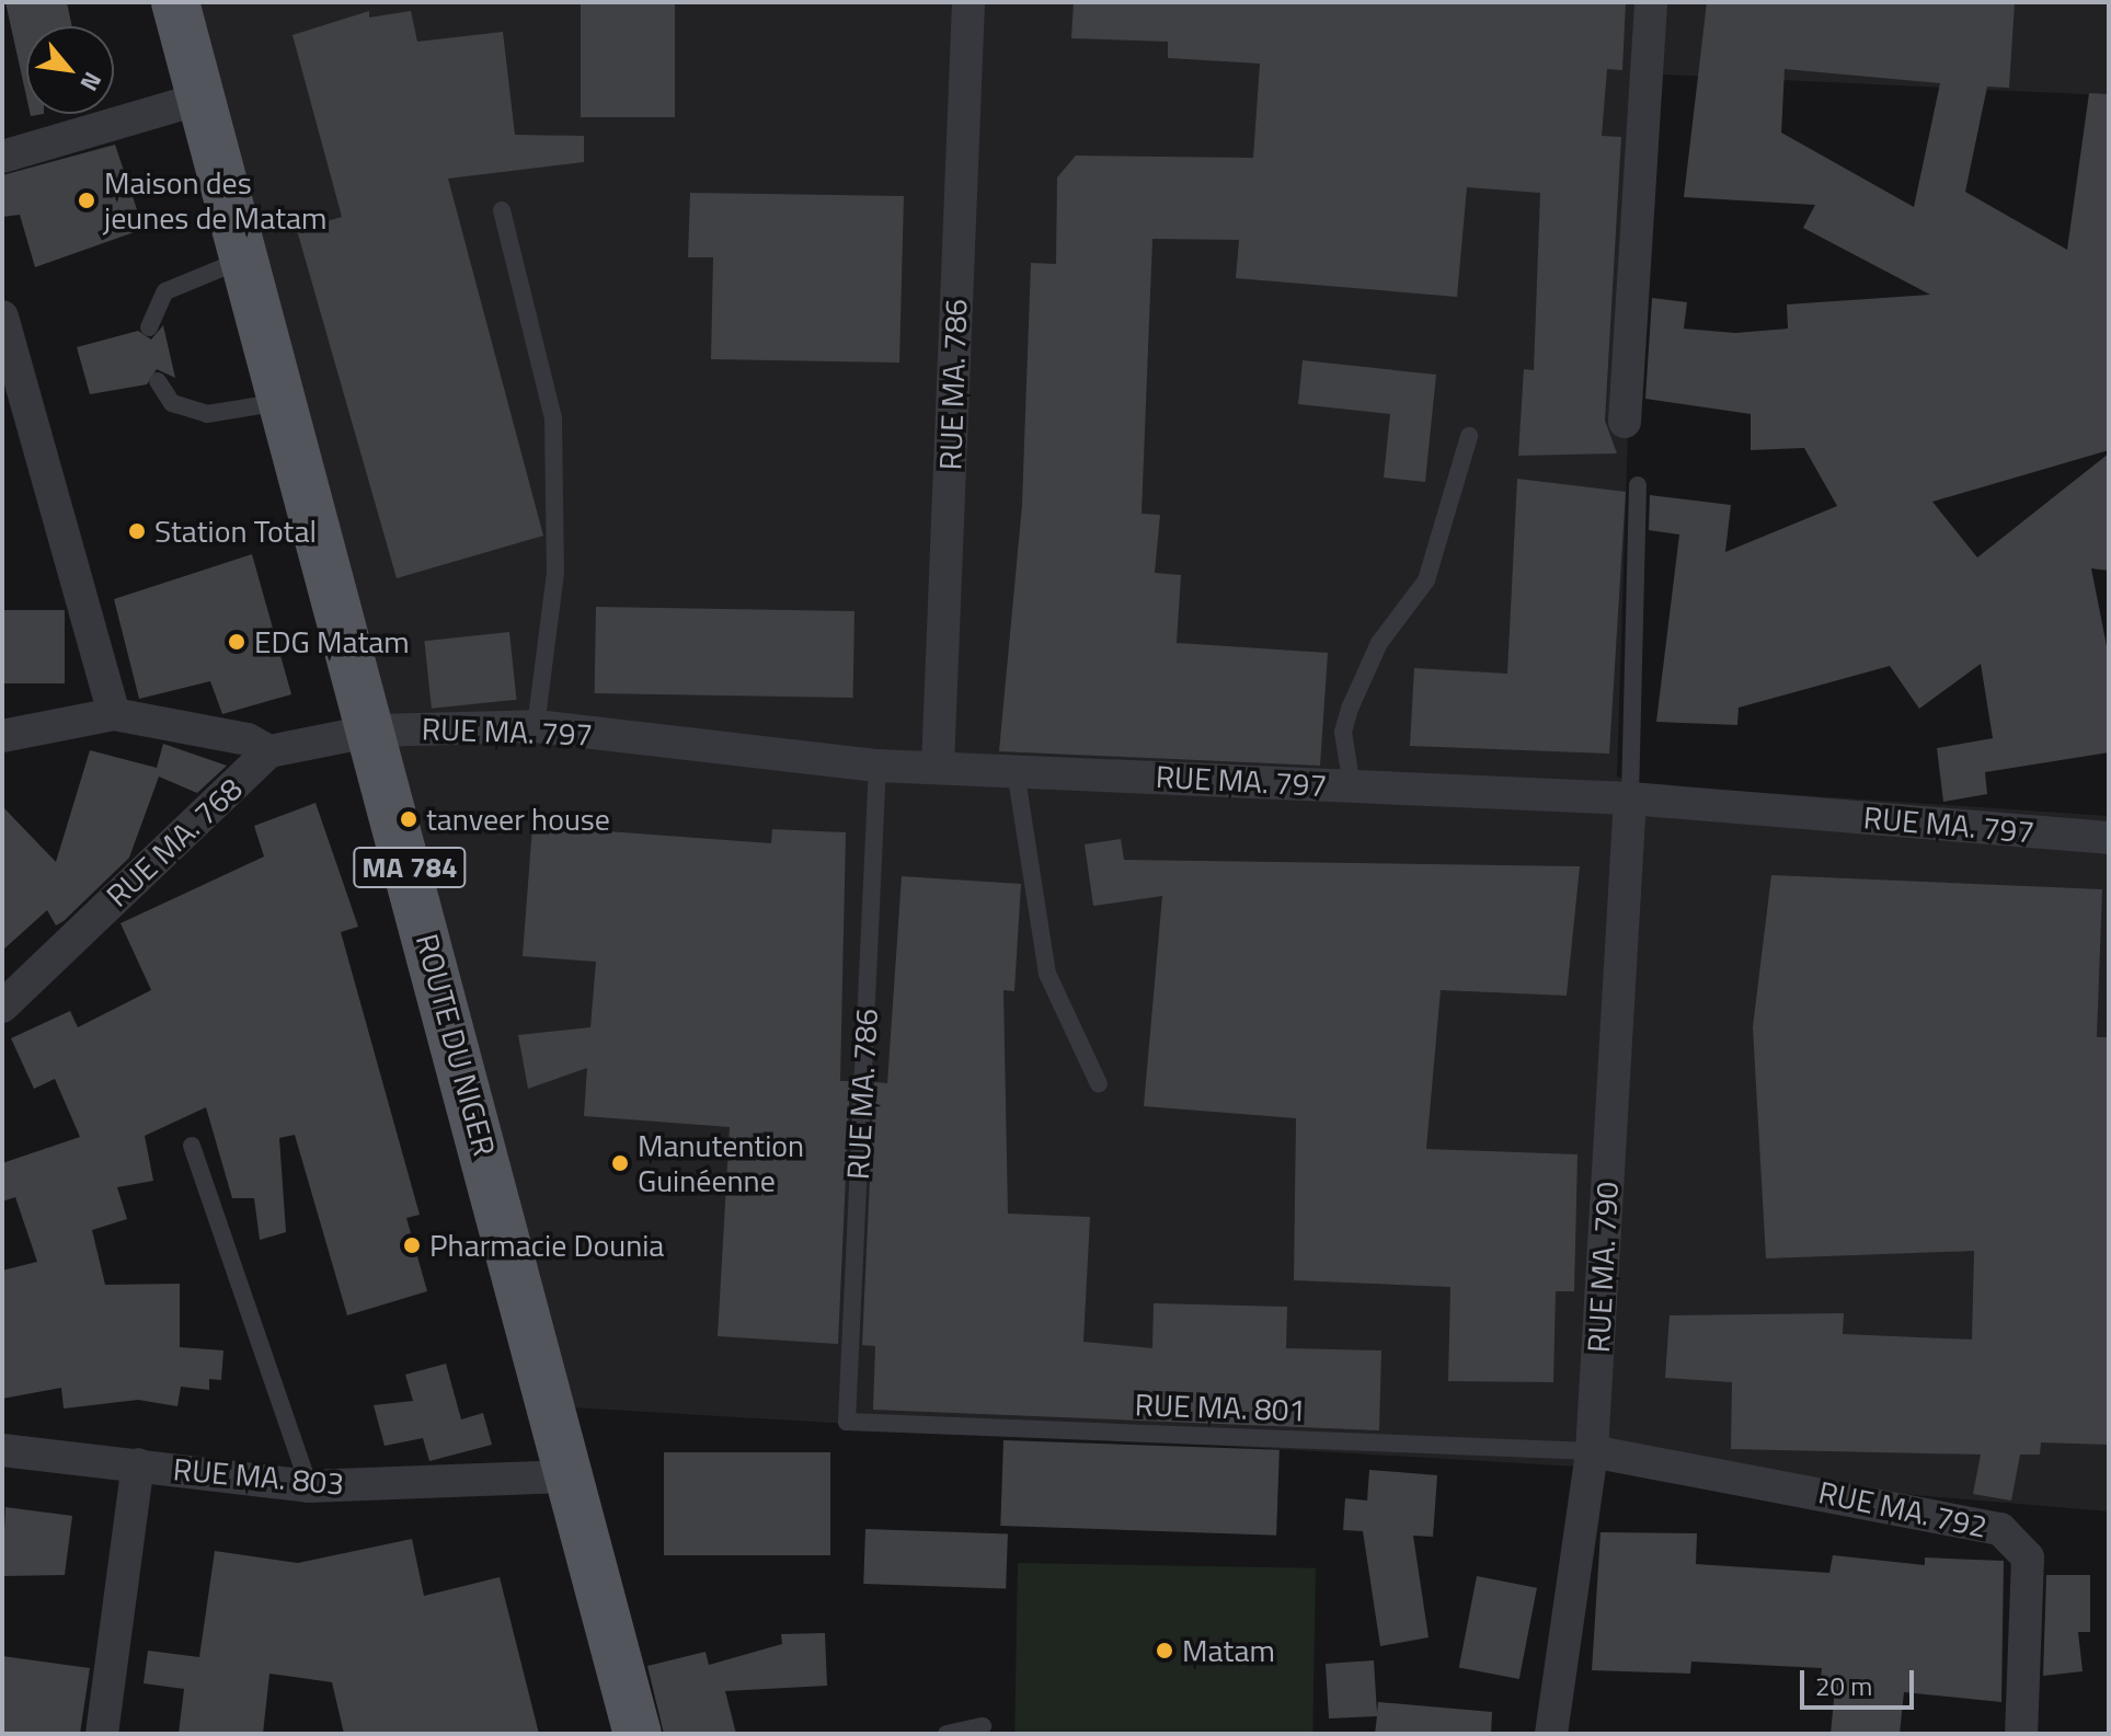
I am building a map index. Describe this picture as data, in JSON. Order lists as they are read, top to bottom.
{
  "streets": {
    "main road": ["MA 784", "ROUTE DU NIGER"],
    "street": [
      "RUE MA. 786",
      "RUE MA. 797",
      "RUE MA. 768",
      "RUE MA. 790",
      "RUE MA. 803",
      "RUE MA. 792"
    ],
    "lane": ["RUE MA. 801"]
  },
  "crossings": [
    ["RUE MA. 786", "RUE MA. 797"],
    ["RUE MA. 786", "RUE MA. 801"],
    ["RUE MA. 797", "RUE MA. 768"],
    ["RUE MA. 797", "ROUTE DU NIGER"],
    ["RUE MA. 797", "RUE MA. 790"],
    ["RUE MA. 768", "ROUTE DU NIGER"],
    ["ROUTE DU NIGER", "RUE MA. 803"],
    ["RUE MA. 790", "RUE MA. 801"],
    ["RUE MA. 790", "RUE MA. 792"],
    ["RUE MA. 801", "RUE MA. 792"]
  ],
  "places": [
    "Maison des jeunes de Matam",
    "Station Total",
    "EDG Matam",
    "tanveer house",
    "Manutention Guinéenne",
    "Pharmacie Dounia",
    "Matam"
  ],
  "scale_bar": "20 m",
  "north": "bottom right"
}
